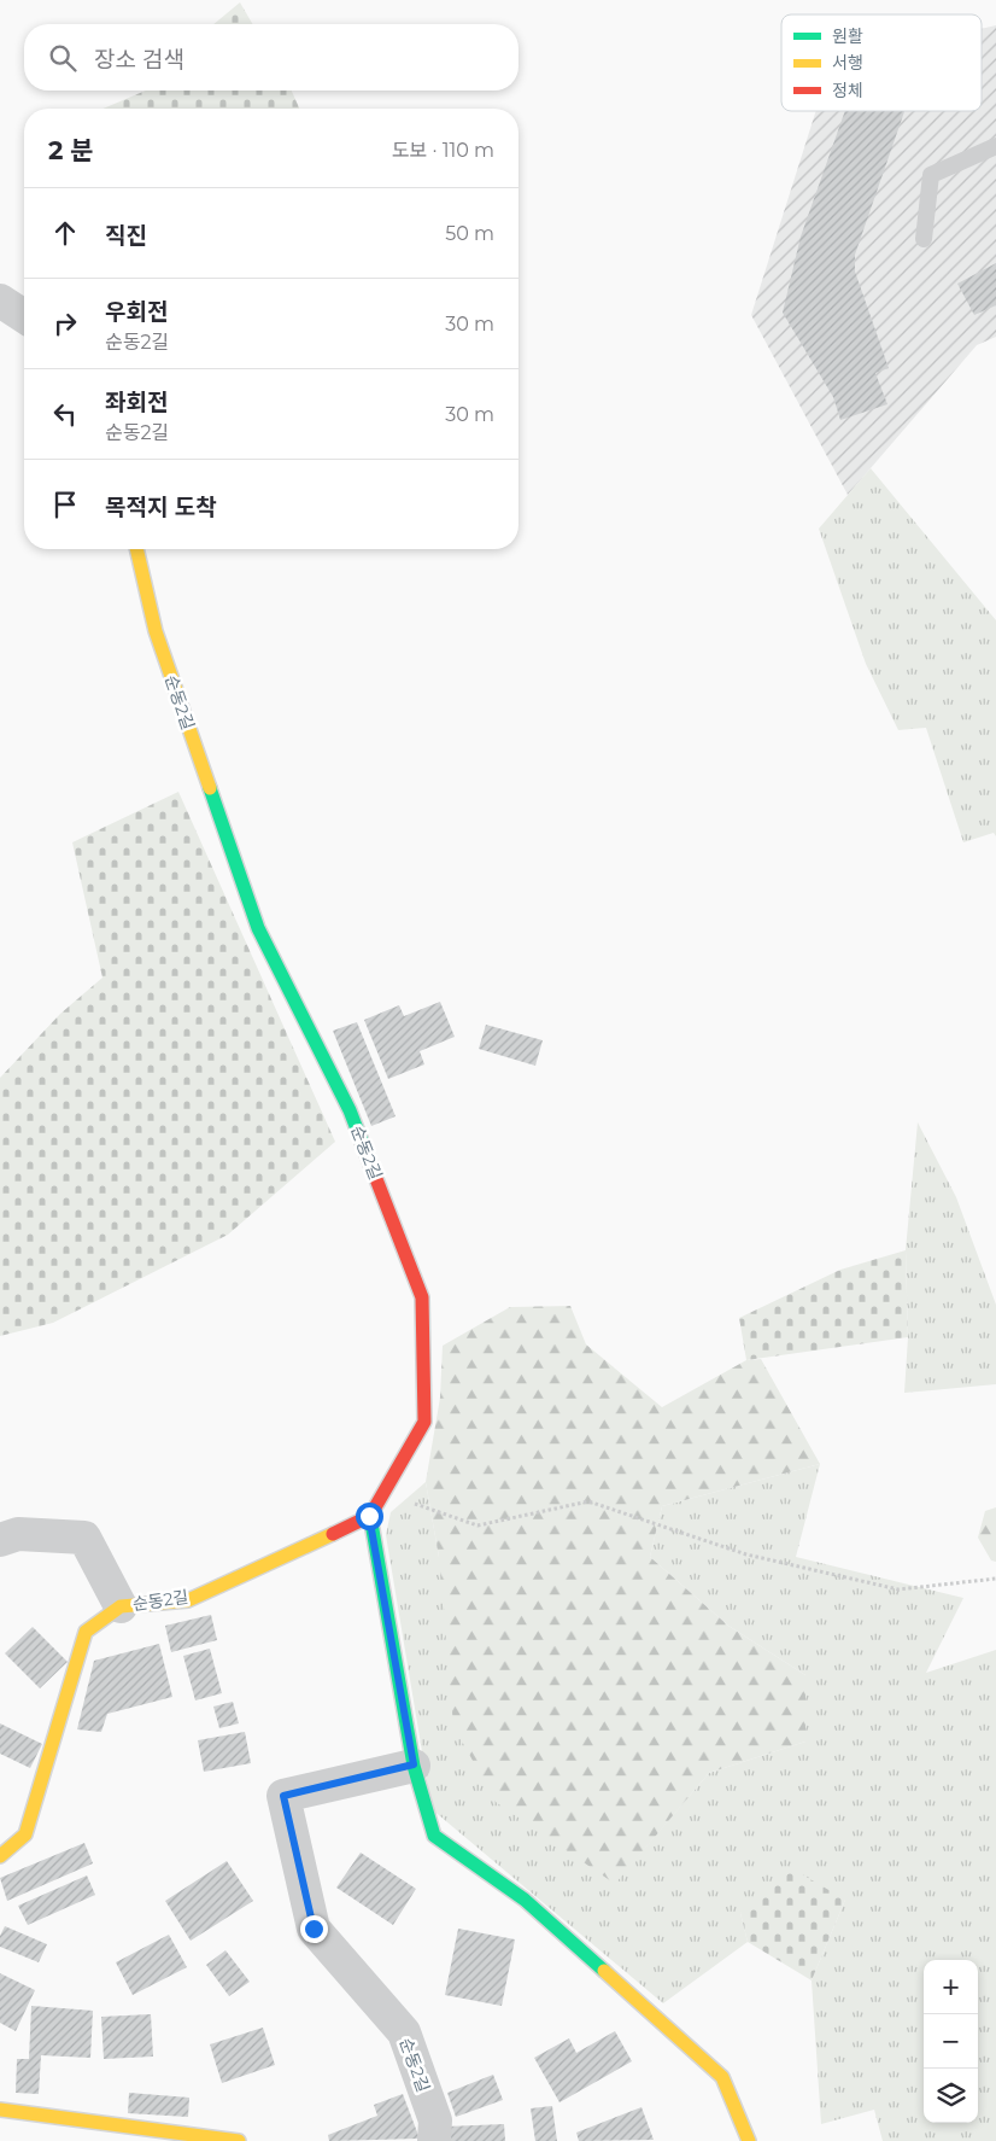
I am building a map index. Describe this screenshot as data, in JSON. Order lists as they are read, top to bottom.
{
  "streets": {
    "street": ["순동2길"]
  },
  "legend": ["원활", "서행", "정체"],
  "page": {
    "search": "장소 검색",
    "heading": ["2 분", "도보 · 110 m"],
    "list": [
      ["직진", "50 m"],
      ["우회전", "순동2길", "30 m"],
      ["좌회전", "순동2길", "30 m"],
      "목적지 도착"
    ],
    "map_buttons": ["+", "−"]
  }
}
